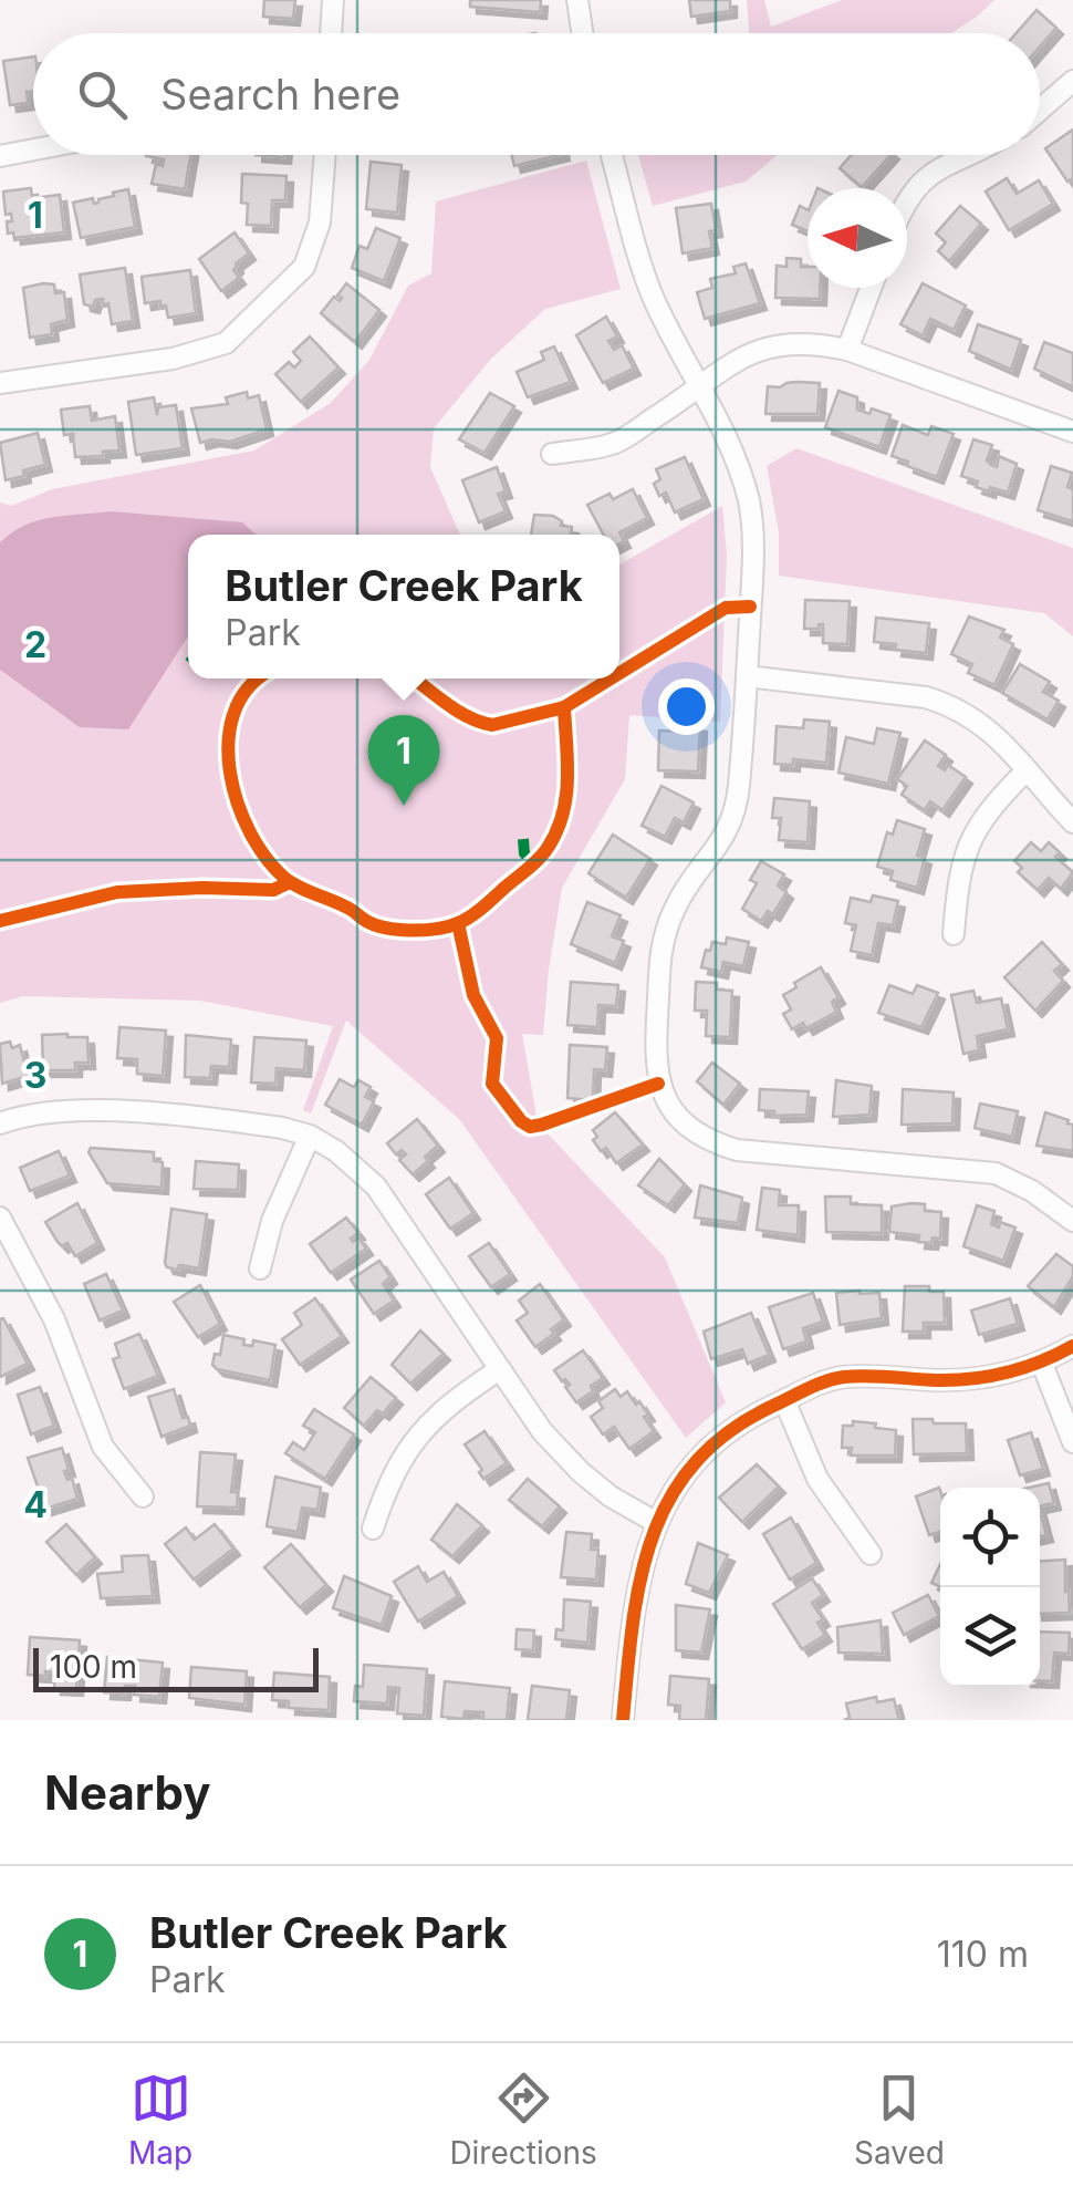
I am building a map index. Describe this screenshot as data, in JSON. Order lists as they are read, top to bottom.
{
  "scale_bar": "100 m",
  "north": "left",
  "page": {
    "search": "Search here",
    "popup": ["Butler Creek Park", "Park"],
    "pins": "1",
    "scale": "100 m",
    "heading": "Nearby",
    "list": [
      {
        "mark": "1",
        "name": "Butler Creek Park",
        "note": "Park",
        "value": "110 m"
      }
    ],
    "nav": ["Map", "Directions", "Saved"]
  },
  "grid": {
    "rows": [
      "1",
      "2",
      "3",
      "4"
    ]
  }
}
